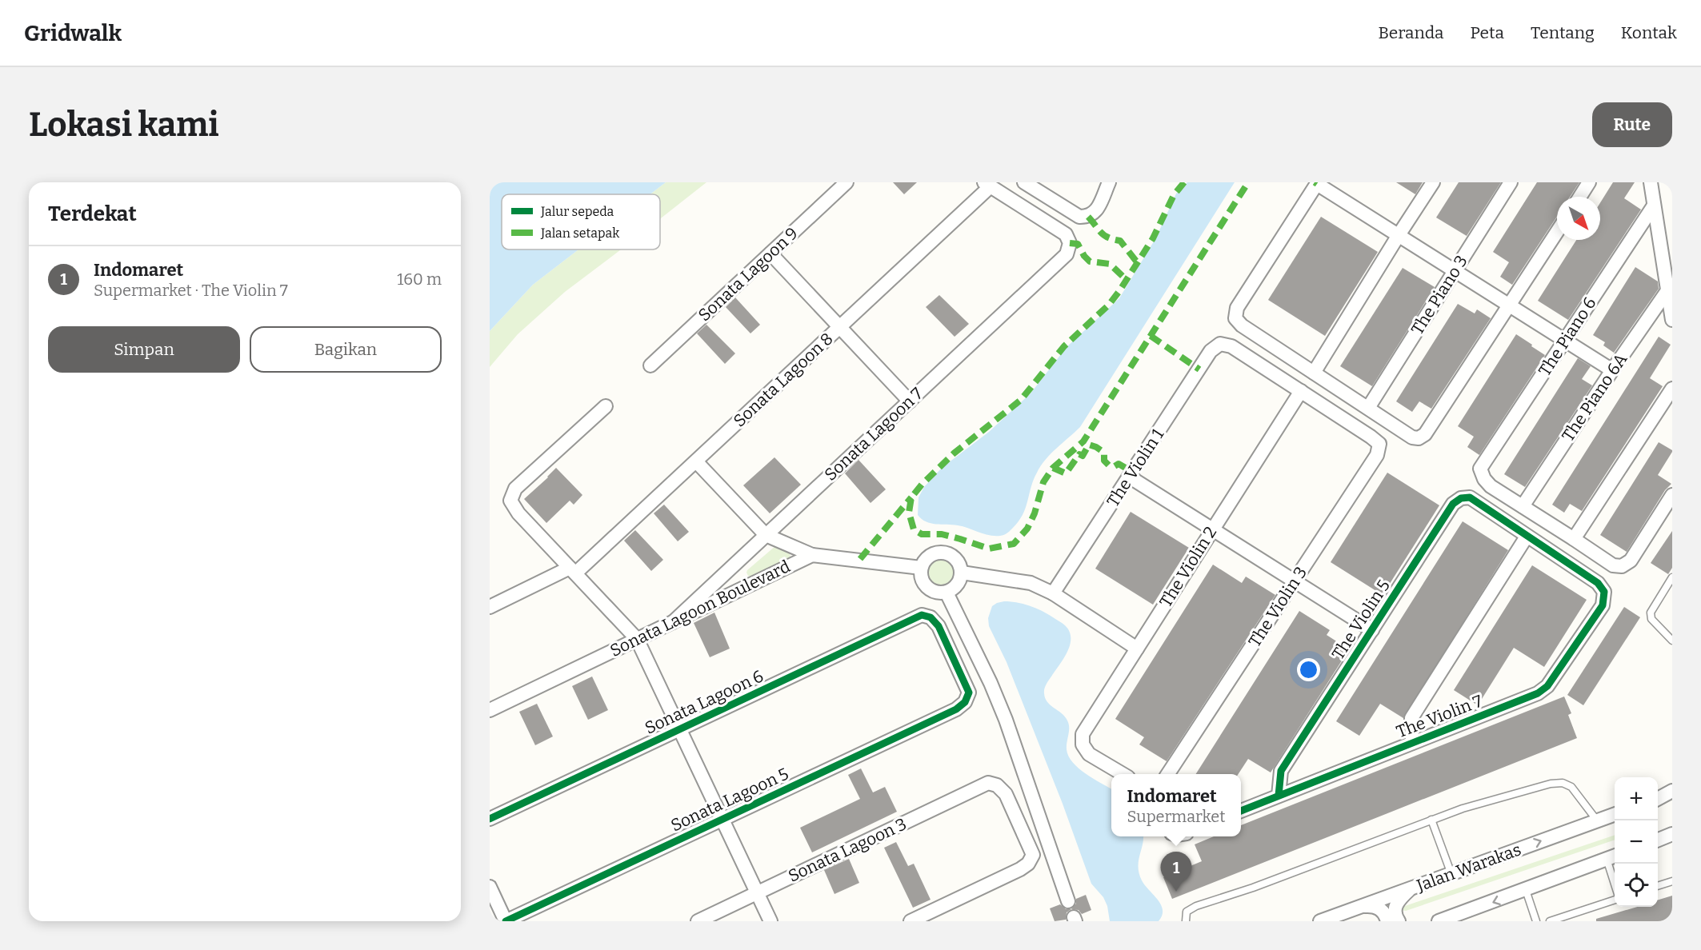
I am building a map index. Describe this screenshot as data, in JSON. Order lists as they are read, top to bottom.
{
  "streets": {
    "street": [
      "Sonata Lagoon 9",
      "The Piano 3",
      "The Piano 6",
      "Sonata Lagoon 8",
      "The Piano 6A",
      "Sonata Lagoon 7",
      "The Violin 1",
      "The Violin 2",
      "The Violin 3",
      "Sonata Lagoon Boulevard",
      "The Violin 5",
      "Sonata Lagoon 6",
      "The Violin 7",
      "Sonata Lagoon 5",
      "Sonata Lagoon 3",
      "Jalan Warakas"
    ]
  },
  "crossings": [
    ["The Piano 6", "The Piano 6A"],
    ["Sonata Lagoon 8", "Sonata Lagoon 7"],
    ["Sonata Lagoon 7", "Sonata Lagoon Boulevard"],
    ["The Violin 1", "The Violin 2"],
    ["The Violin 1", "The Violin 3"],
    ["The Violin 2", "The Violin 3"],
    ["The Violin 5", "The Violin 7"],
    ["Sonata Lagoon 6", "Sonata Lagoon 5"]
  ],
  "legend": ["Jalur sepeda", "Jalan setapak"],
  "north": "bottom right",
  "page": {
    "header": "Gridwalk",
    "nav": [
      "Beranda",
      "Peta",
      "Tentang",
      "Kontak"
    ],
    "buttons": [
      "Rute",
      ["Simpan", "Bagikan"]
    ],
    "title": "Lokasi kami",
    "heading": "Terdekat",
    "list": [
      {
        "mark": "1",
        "name": "Indomaret",
        "note": "Supermarket · The Violin 7",
        "value": "160 m"
      }
    ],
    "popup": ["Indomaret", "Supermarket"],
    "map_buttons": ["+", "−"],
    "pins": "1"
  }
}
